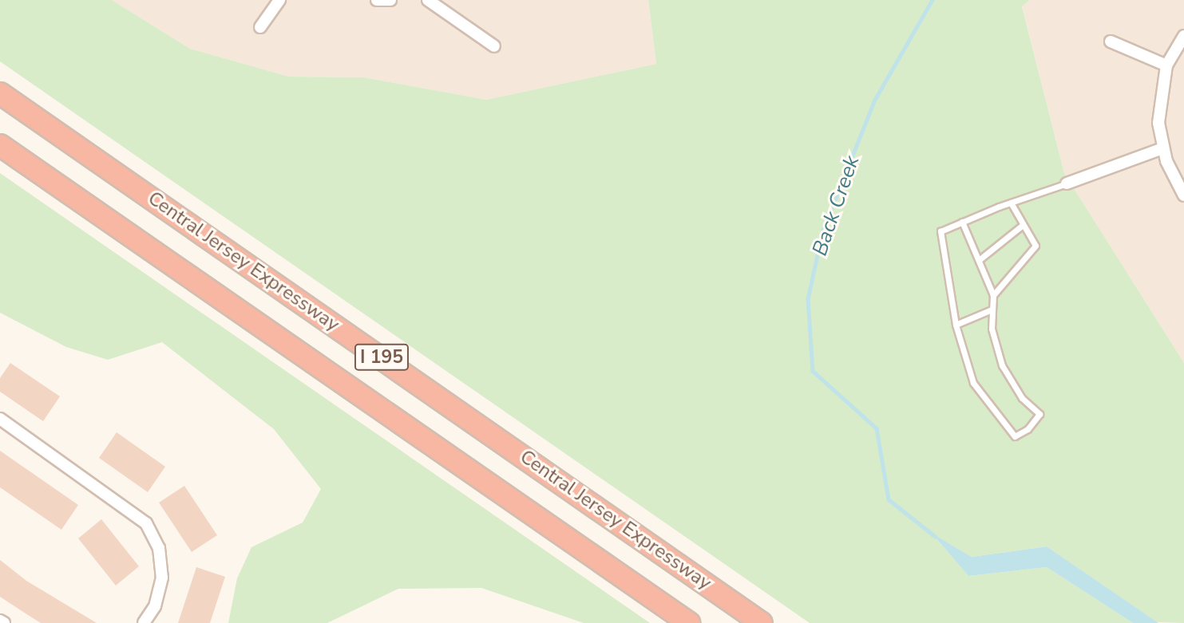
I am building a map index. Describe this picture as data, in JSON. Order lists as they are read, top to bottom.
{
  "streets": {
    "highway": ["Central Jersey Expressway", "I 195"]
  },
  "water": ["Back Creek"]
}
